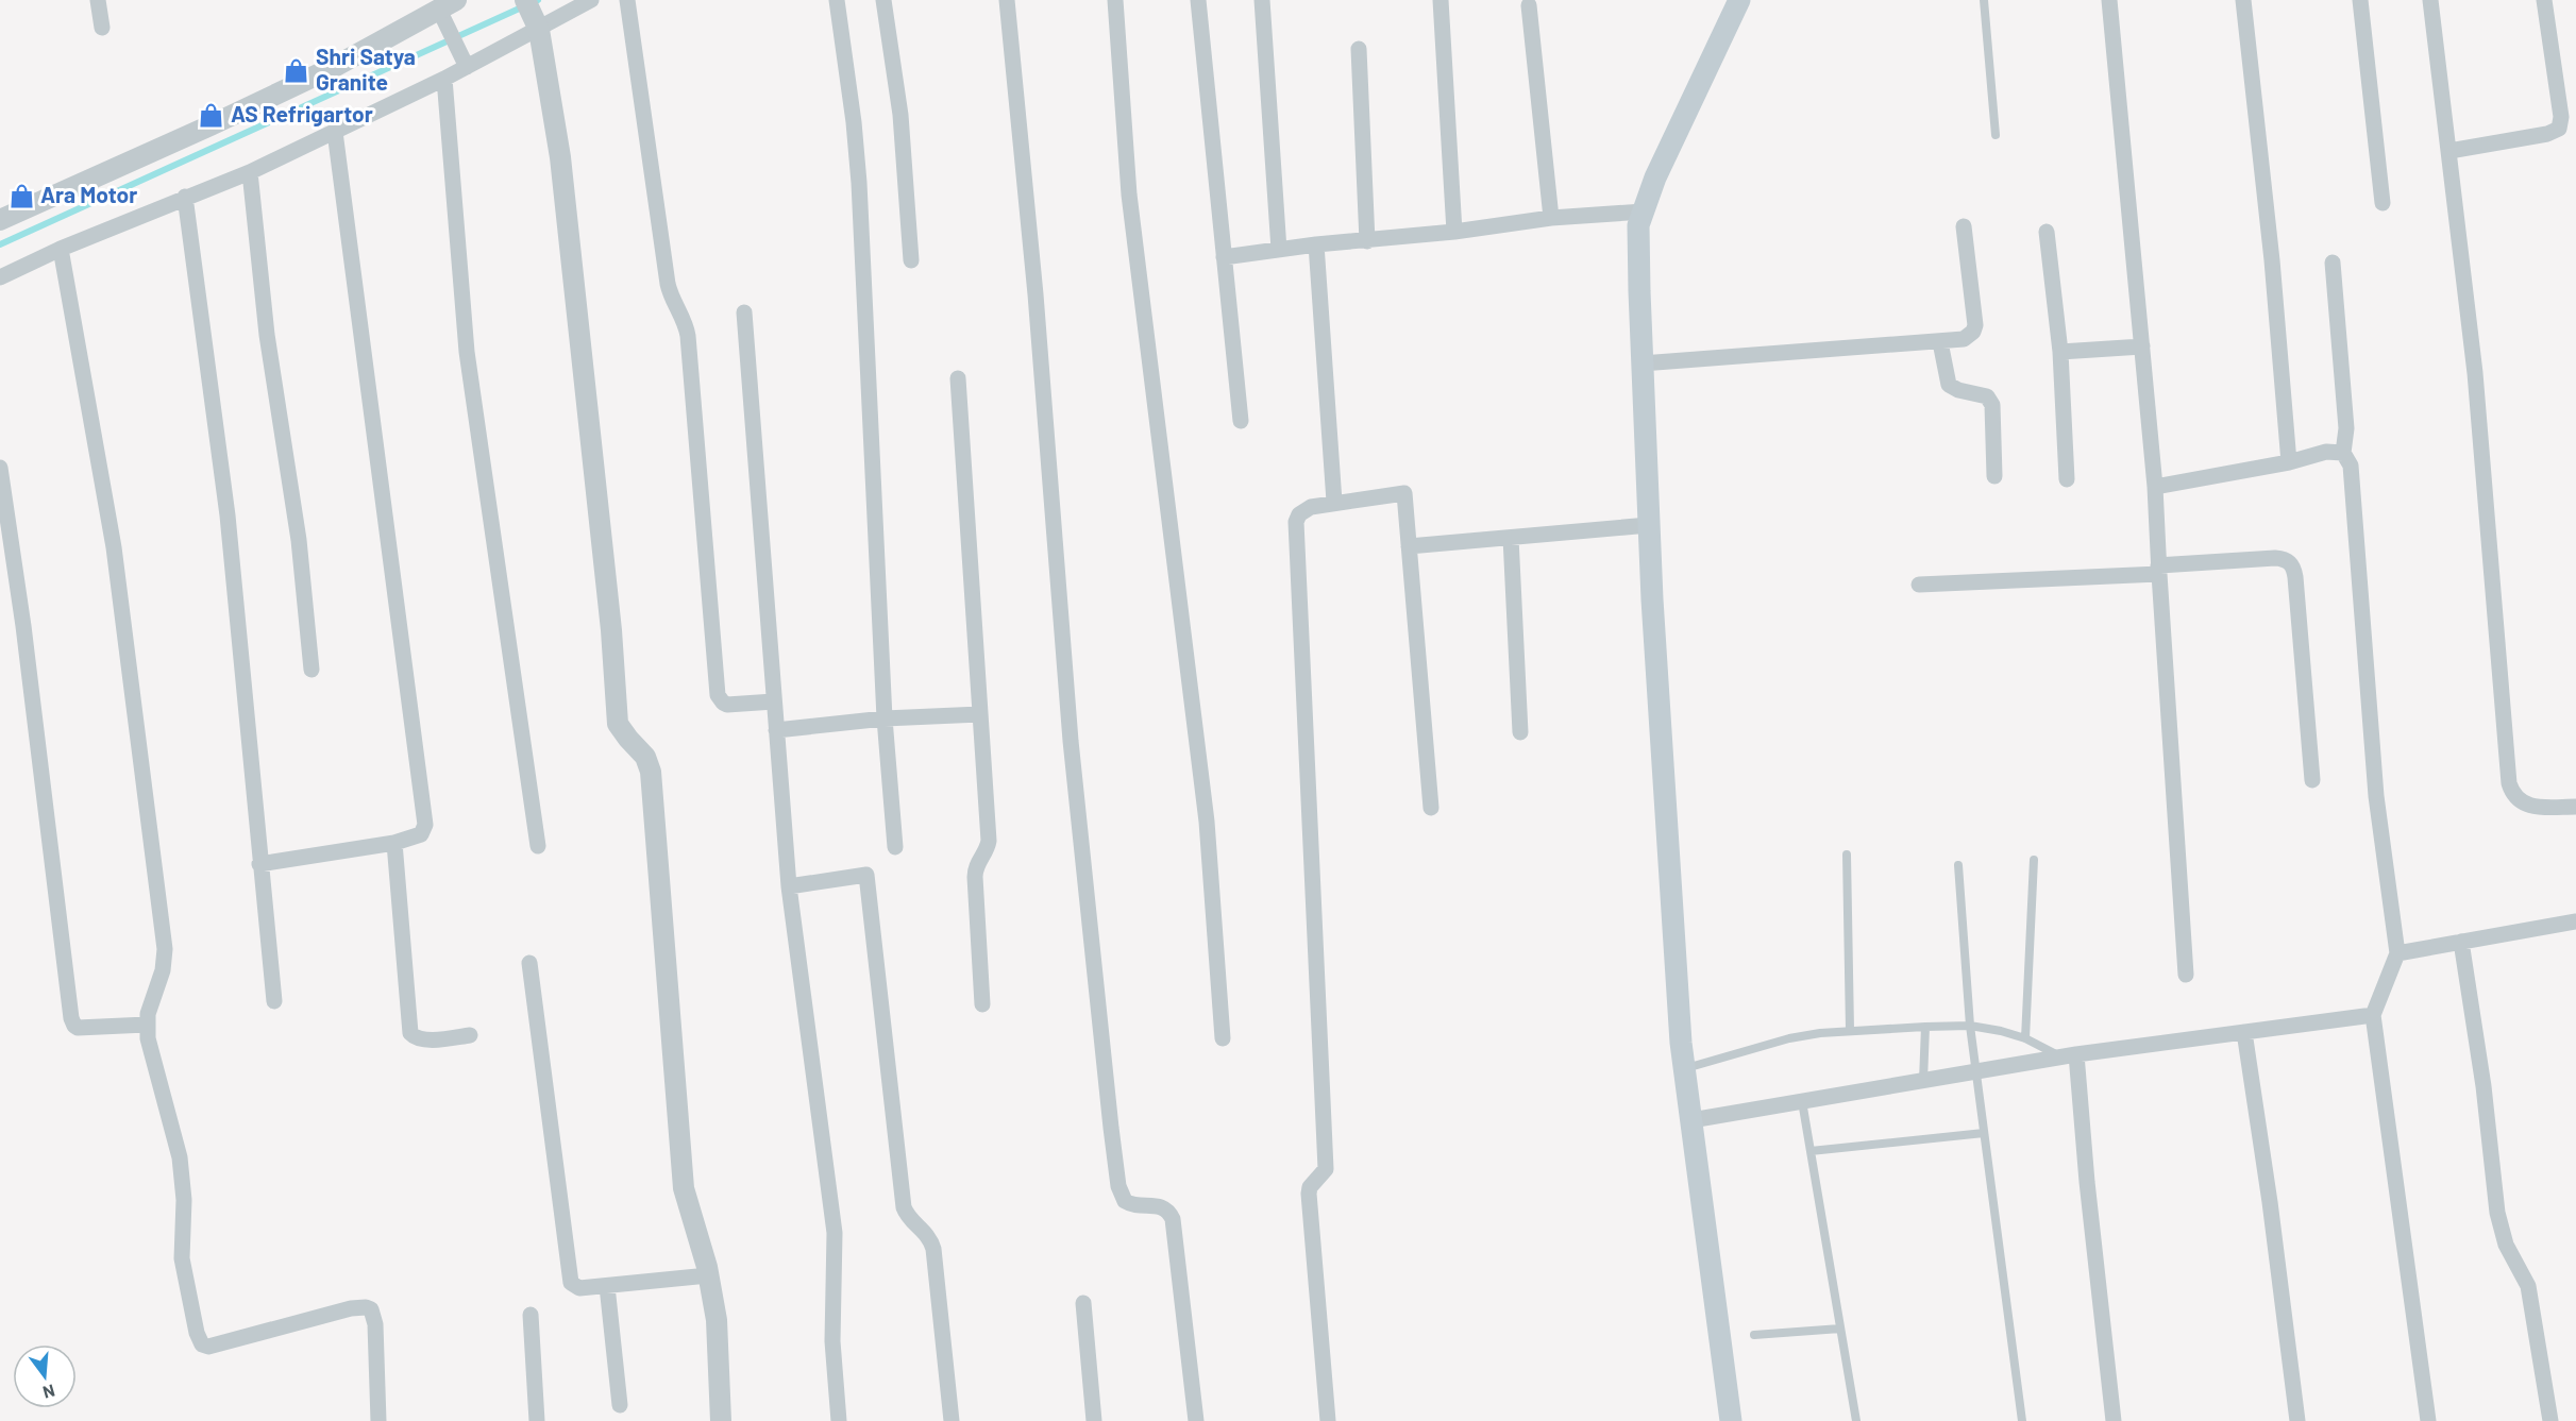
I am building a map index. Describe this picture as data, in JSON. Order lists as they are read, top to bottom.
{
  "places": {
    "shop": ["Shri Satya Granite", "AS Refrigartor", "Ara Motor"]
  },
  "north": "bottom"
}
